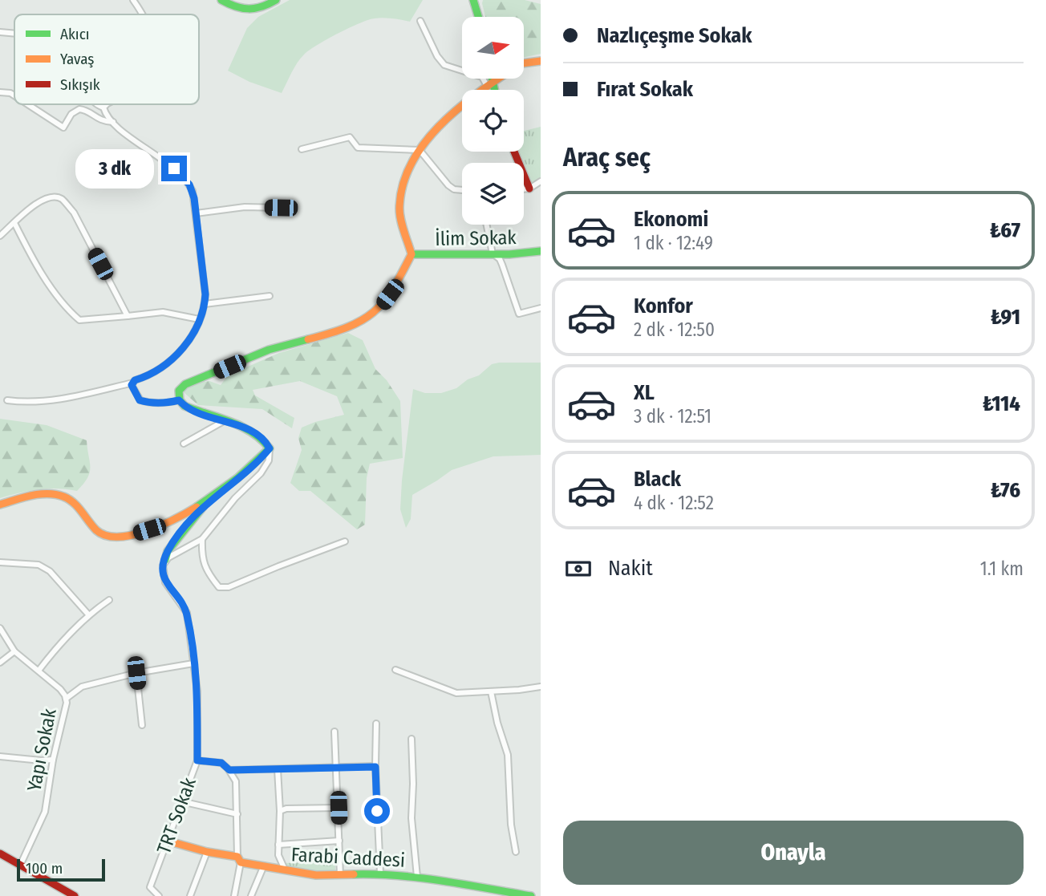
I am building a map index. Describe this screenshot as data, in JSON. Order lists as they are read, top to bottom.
{
  "streets": {
    "street": [
      "İlim Sokak",
      "Yapı Sokak",
      "TRT Sokak",
      "Farabi Caddesi"
    ]
  },
  "crossings": [
    ["TRT Sokak", "Farabi Caddesi"]
  ],
  "legend": ["Akıcı", "Yavaş", "Sıkışık"],
  "scale_bar": "100 m",
  "north": "right",
  "page": {
    "banner": ["Nazlıçeşme Sokak", "Fırat Sokak"],
    "heading": "Araç seç",
    "bubble": "3 dk",
    "list": [
      {
        "name": "Ekonomi",
        "note": "1 dk · 12:49",
        "value": "₺67"
      },
      {
        "name": "Konfor",
        "note": "2 dk · 12:50",
        "value": "₺91"
      },
      {
        "name": "XL",
        "note": "3 dk · 12:51",
        "value": "₺114"
      },
      {
        "name": "Black",
        "note": "4 dk · 12:52",
        "value": "₺76"
      }
    ],
    "pay": ["Nakit", "1.1 km"],
    "buttons": "Onayla",
    "scale": "100 m"
  }
}
